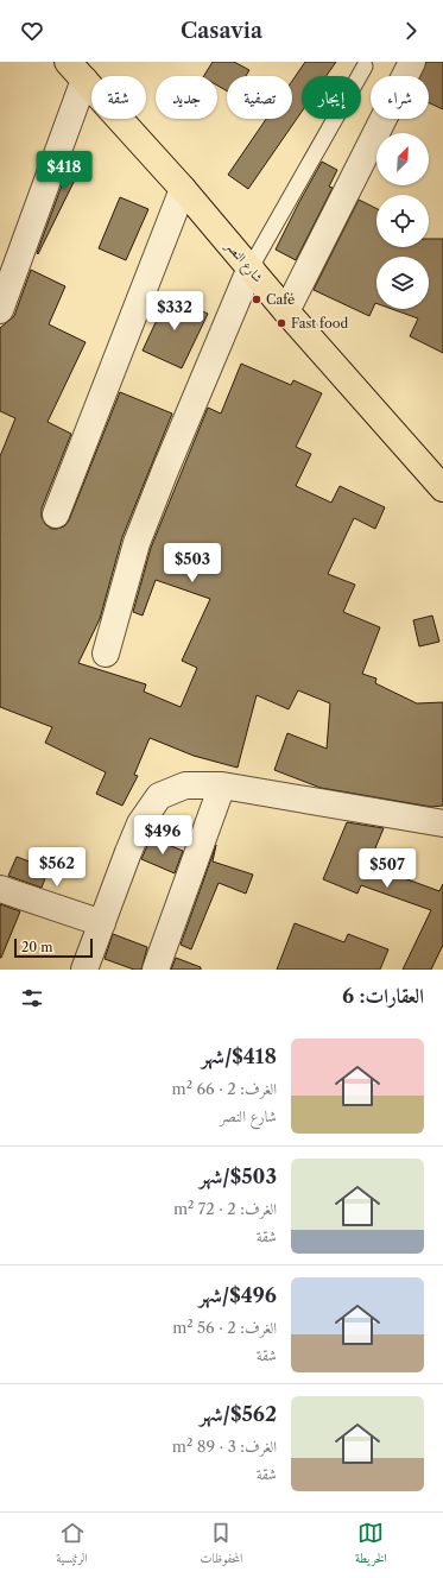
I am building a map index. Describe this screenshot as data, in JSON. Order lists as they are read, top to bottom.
{
  "streets": {
    "main road": ["شارع النصر"]
  },
  "places": ["Café", "Fast food"],
  "scale_bar": "20 m",
  "north": "top right",
  "page": {
    "header": "Casavia",
    "chip": [
      "شراء",
      "إيجار",
      "تصفية",
      "جديد",
      "شقة"
    ],
    "price": [
      "$418",
      "$332",
      "$503",
      "$496",
      "$562",
      "$507"
    ],
    "scale": "20 m",
    "heading": "العقارات: 6",
    "list": [
      {
        "name": "$418/شهر",
        "note": "الغرف: 2 · 66 m² · شارع النصر"
      },
      {
        "name": "$503/شهر",
        "note": "الغرف: 2 · 72 m² · شقة"
      },
      {
        "name": "$496/شهر",
        "note": "الغرف: 2 · 56 m² · شقة"
      },
      {
        "name": "$562/شهر",
        "note": "الغرف: 3 · 89 m² · شقة"
      }
    ],
    "tabs": ["الخريطة", "المحفوظات", "الرئيسية"]
  }
}
